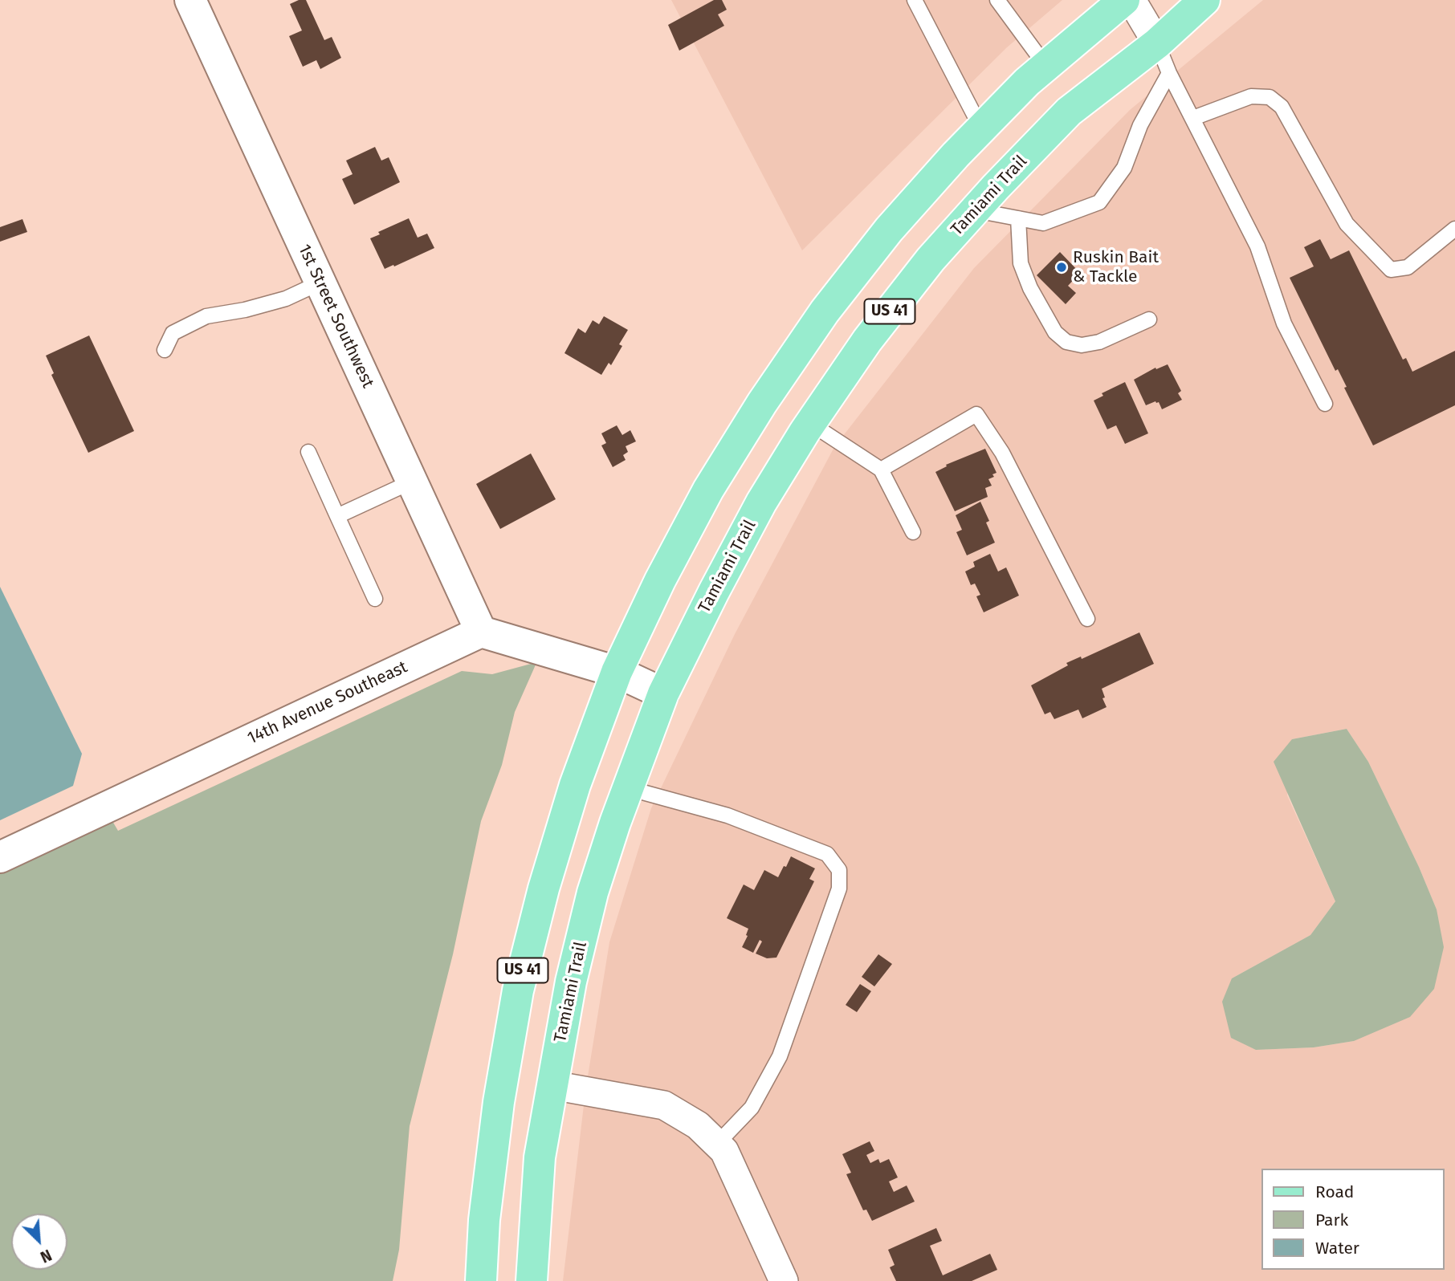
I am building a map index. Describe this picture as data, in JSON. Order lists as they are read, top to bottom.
{
  "streets": {
    "main road": ["Tamiami Trail", "US 41"],
    "street": ["1st Street Southwest", "14th Avenue Southeast"]
  },
  "crossings": [
    ["1st Street Southwest", "14th Avenue Southeast"]
  ],
  "places": ["Ruskin Bait & Tackle"],
  "legend": ["Road", "Park", "Water"],
  "north": "bottom right"
}
